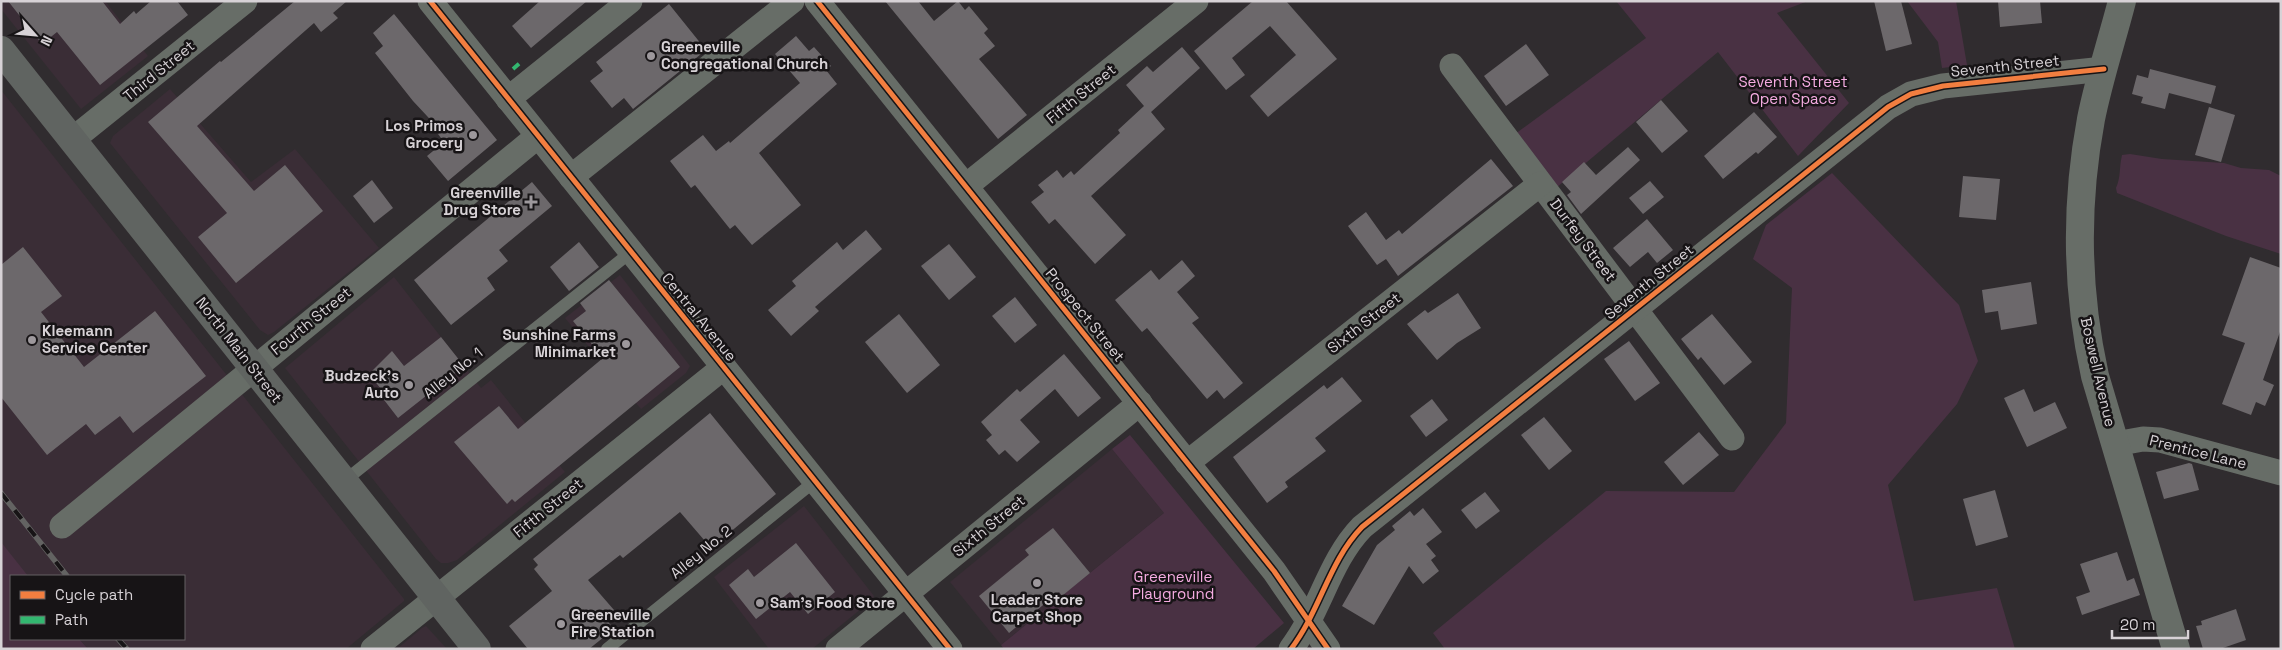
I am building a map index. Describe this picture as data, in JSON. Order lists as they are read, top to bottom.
{
  "streets": {
    "main road": ["North Main Street"],
    "street": [
      "Seventh Street",
      "Third Street",
      "Fifth Street",
      "Durfey Street",
      "Prospect Street",
      "Central Avenue",
      "Fourth Street",
      "Sixth Street",
      "Boswell Avenue",
      "Prentice Lane"
    ],
    "lane": ["Alley No. 1", "Alley No. 2"]
  },
  "crossings": [
    ["Seventh Street", "Durfey Street"],
    ["Seventh Street", "Prospect Street"],
    ["Seventh Street", "Boswell Avenue"],
    ["Third Street", "North Main Street"],
    ["Fifth Street", "Prospect Street"],
    ["Fifth Street", "Central Avenue"],
    ["Fifth Street", "North Main Street"],
    ["Durfey Street", "Sixth Street"],
    ["Prospect Street", "Sixth Street"],
    ["Central Avenue", "Fourth Street"],
    ["Central Avenue", "Sixth Street"],
    ["Central Avenue", "Alley No. 1"],
    ["Central Avenue", "Alley No. 2"],
    ["Fourth Street", "North Main Street"],
    ["North Main Street", "Alley No. 1"],
    ["Boswell Avenue", "Prentice Lane"]
  ],
  "parks": ["Seventh Street Open Space", "Greeneville Playground"],
  "places": {
    "other": [
      "Greeneville Congregational Church",
      "Los Primos Grocery",
      "Kleemann Service Center",
      "Sunshine Farms Minimarket",
      "Budzeck's Auto",
      "Leader Store Carpet Shop",
      "Sam's Food Store",
      "Greeneville Fire Station"
    ],
    "health": ["Greenville Drug Store"]
  },
  "legend": ["Cycle path", "Path"],
  "scale_bar": "20 m",
  "north": "bottom right"
}
